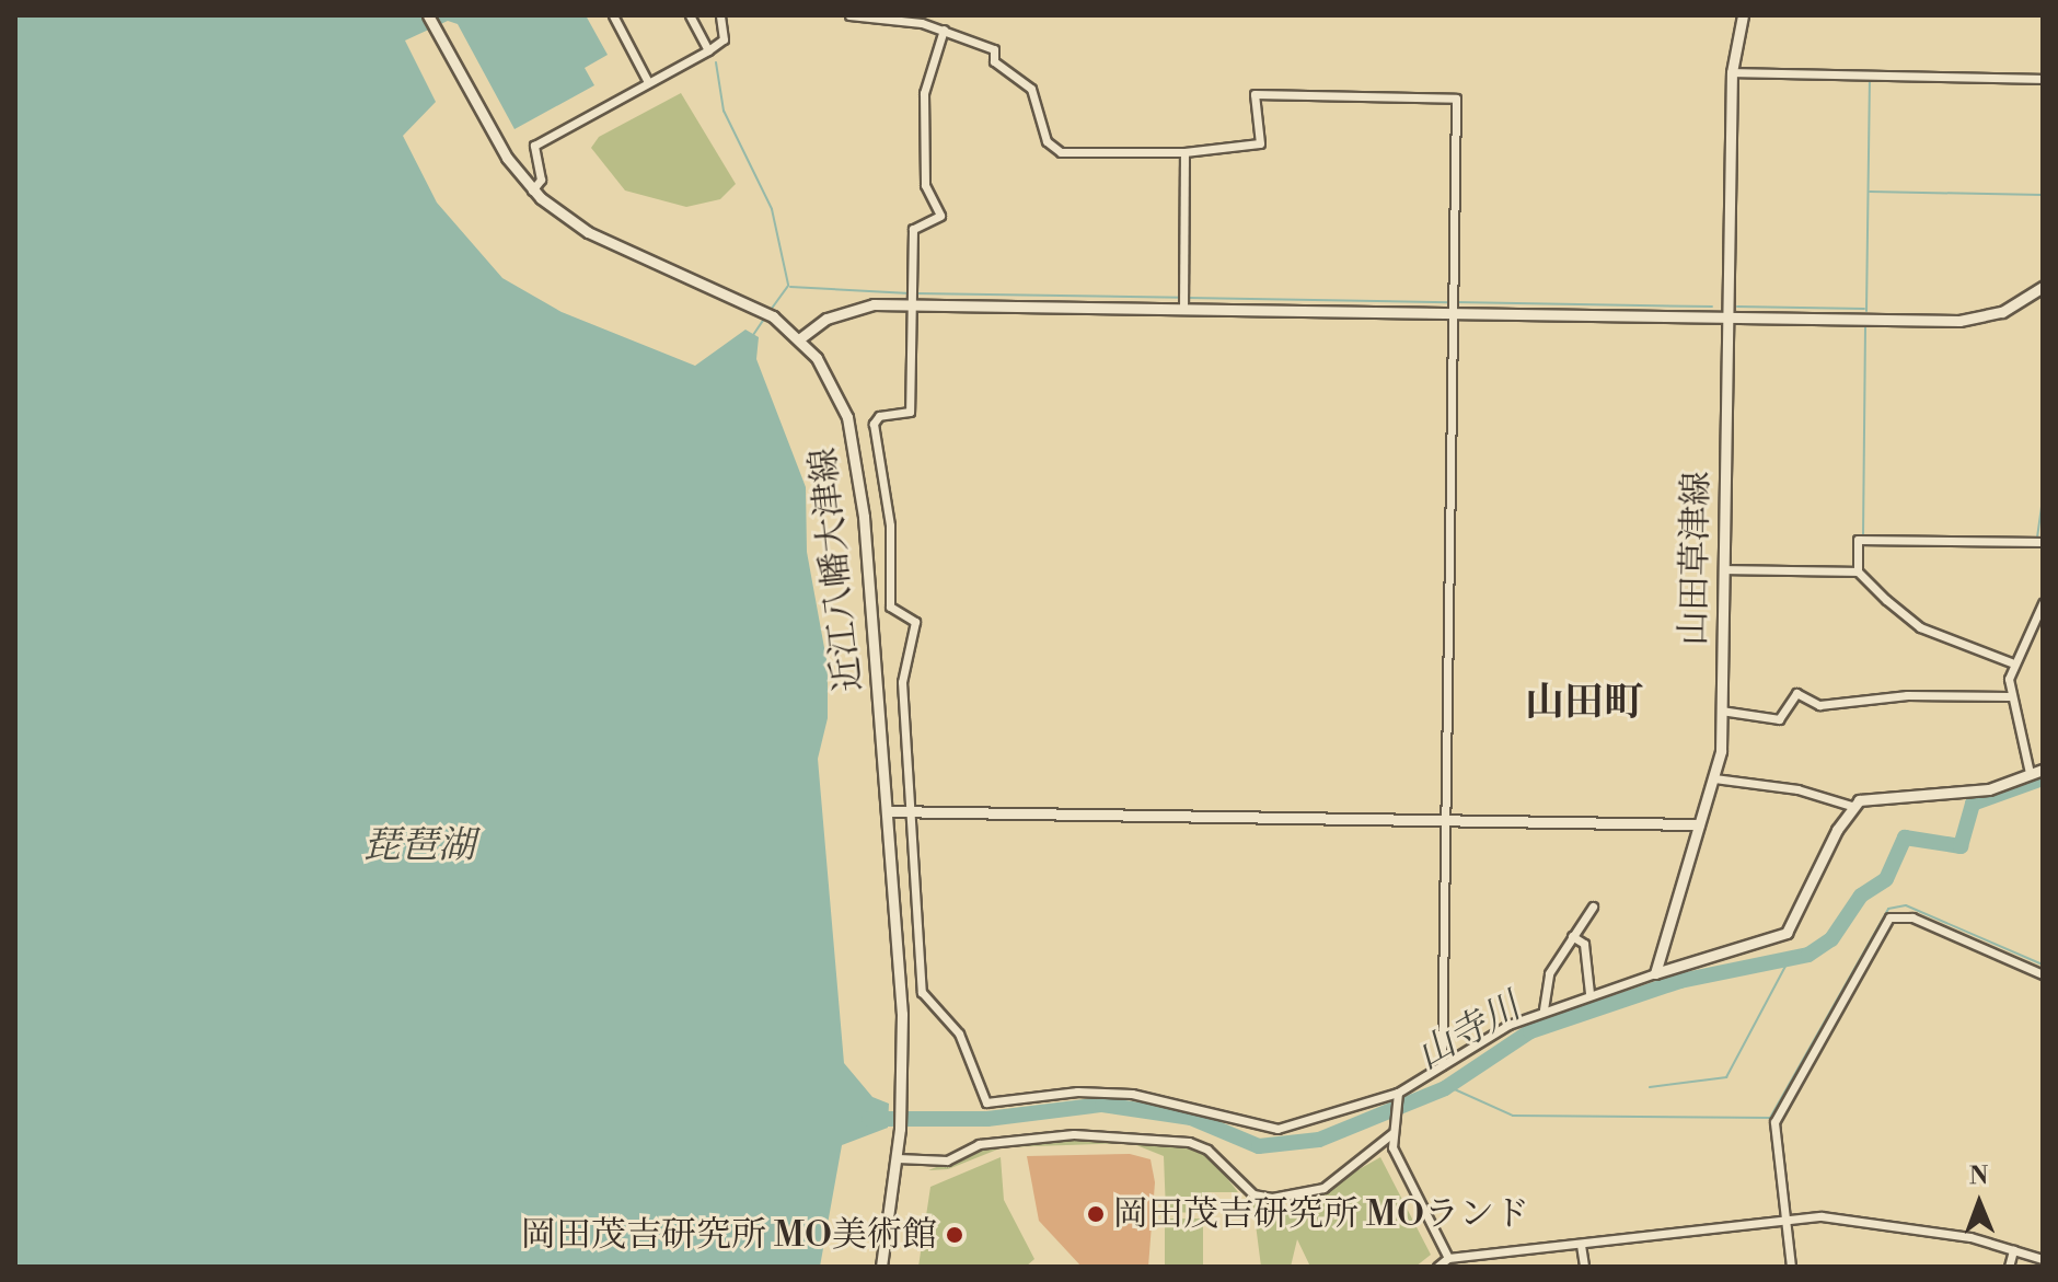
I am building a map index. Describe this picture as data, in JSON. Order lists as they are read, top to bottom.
{
  "streets": {
    "main road": ["山田草津線", "近江八幡大津線"]
  },
  "districts": ["山田町"],
  "water": ["琵琶湖", "山寺川"],
  "places": ["岡田茂吉研究所 MOランド", "岡田茂吉研究所 MO美術館"],
  "north": "top"
}
